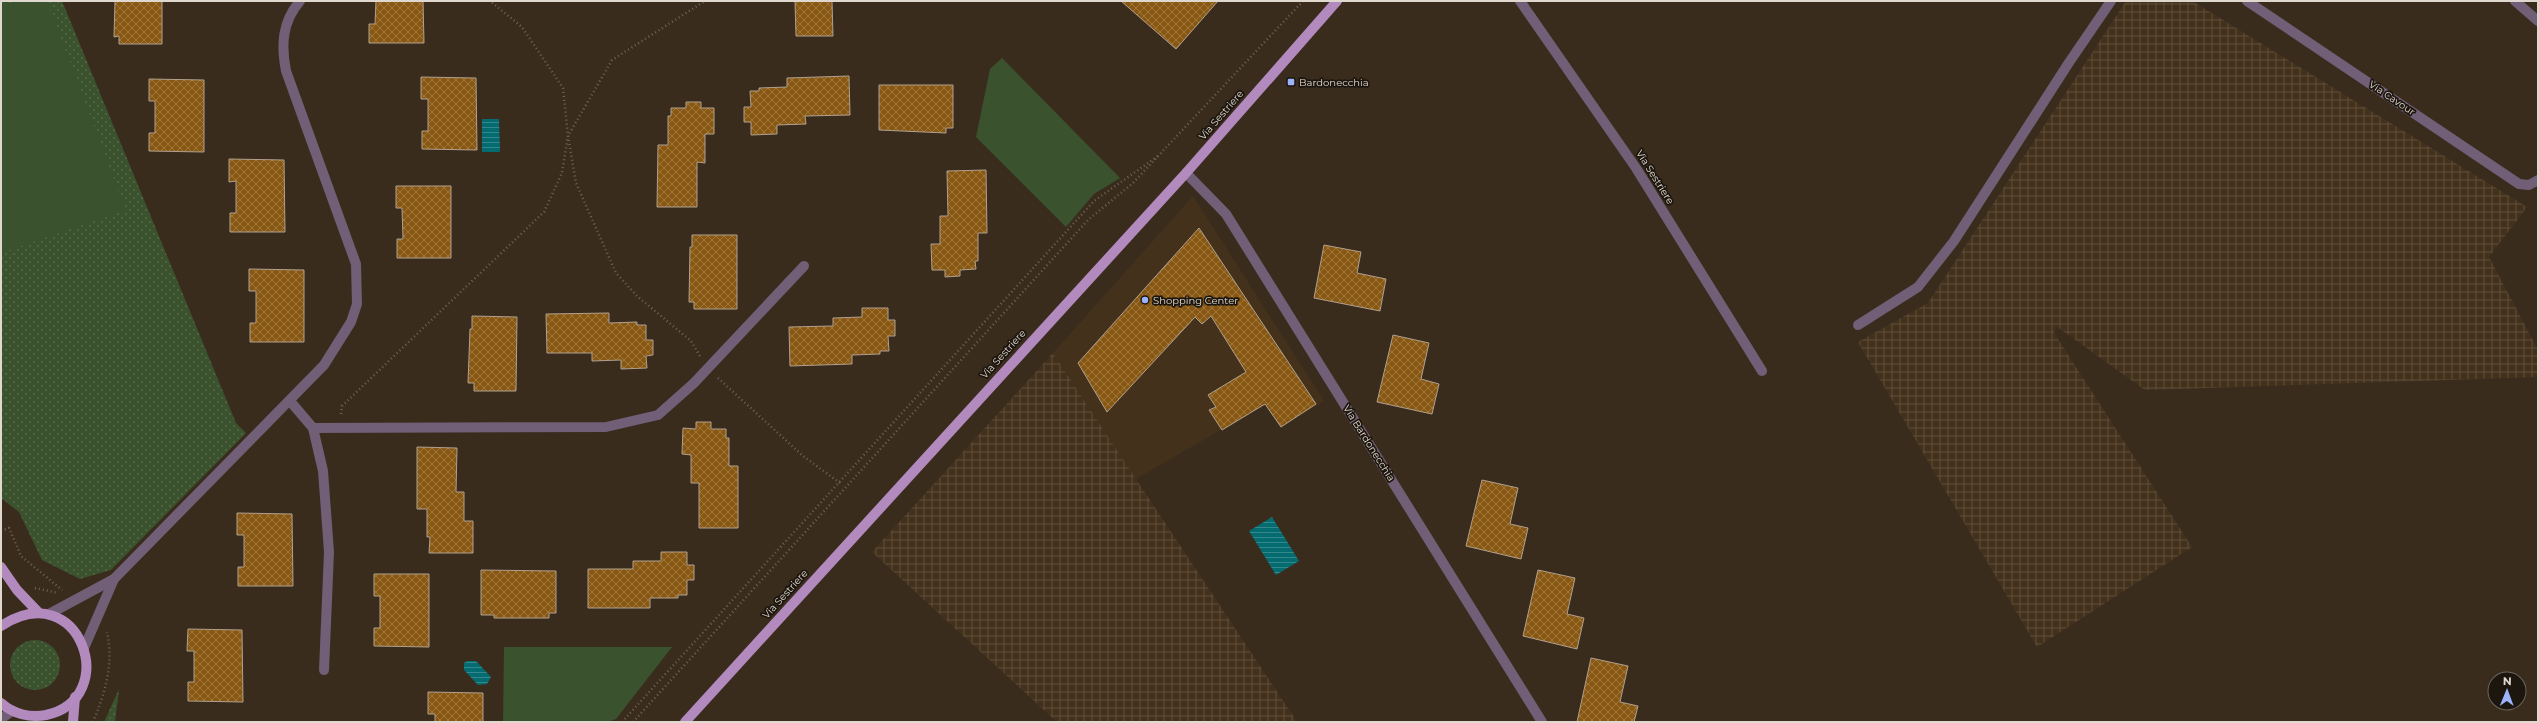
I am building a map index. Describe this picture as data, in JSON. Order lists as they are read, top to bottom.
{
  "streets": {
    "main road": ["Via Sestriere"],
    "street": ["Via Cavour", "Via Bardonecchia"]
  },
  "crossings": [
    ["Via Sestriere", "Via Bardonecchia"]
  ],
  "places": {
    "transit": ["Bardonecchia"],
    "other": ["Shopping Center"]
  },
  "north": "top"
}
